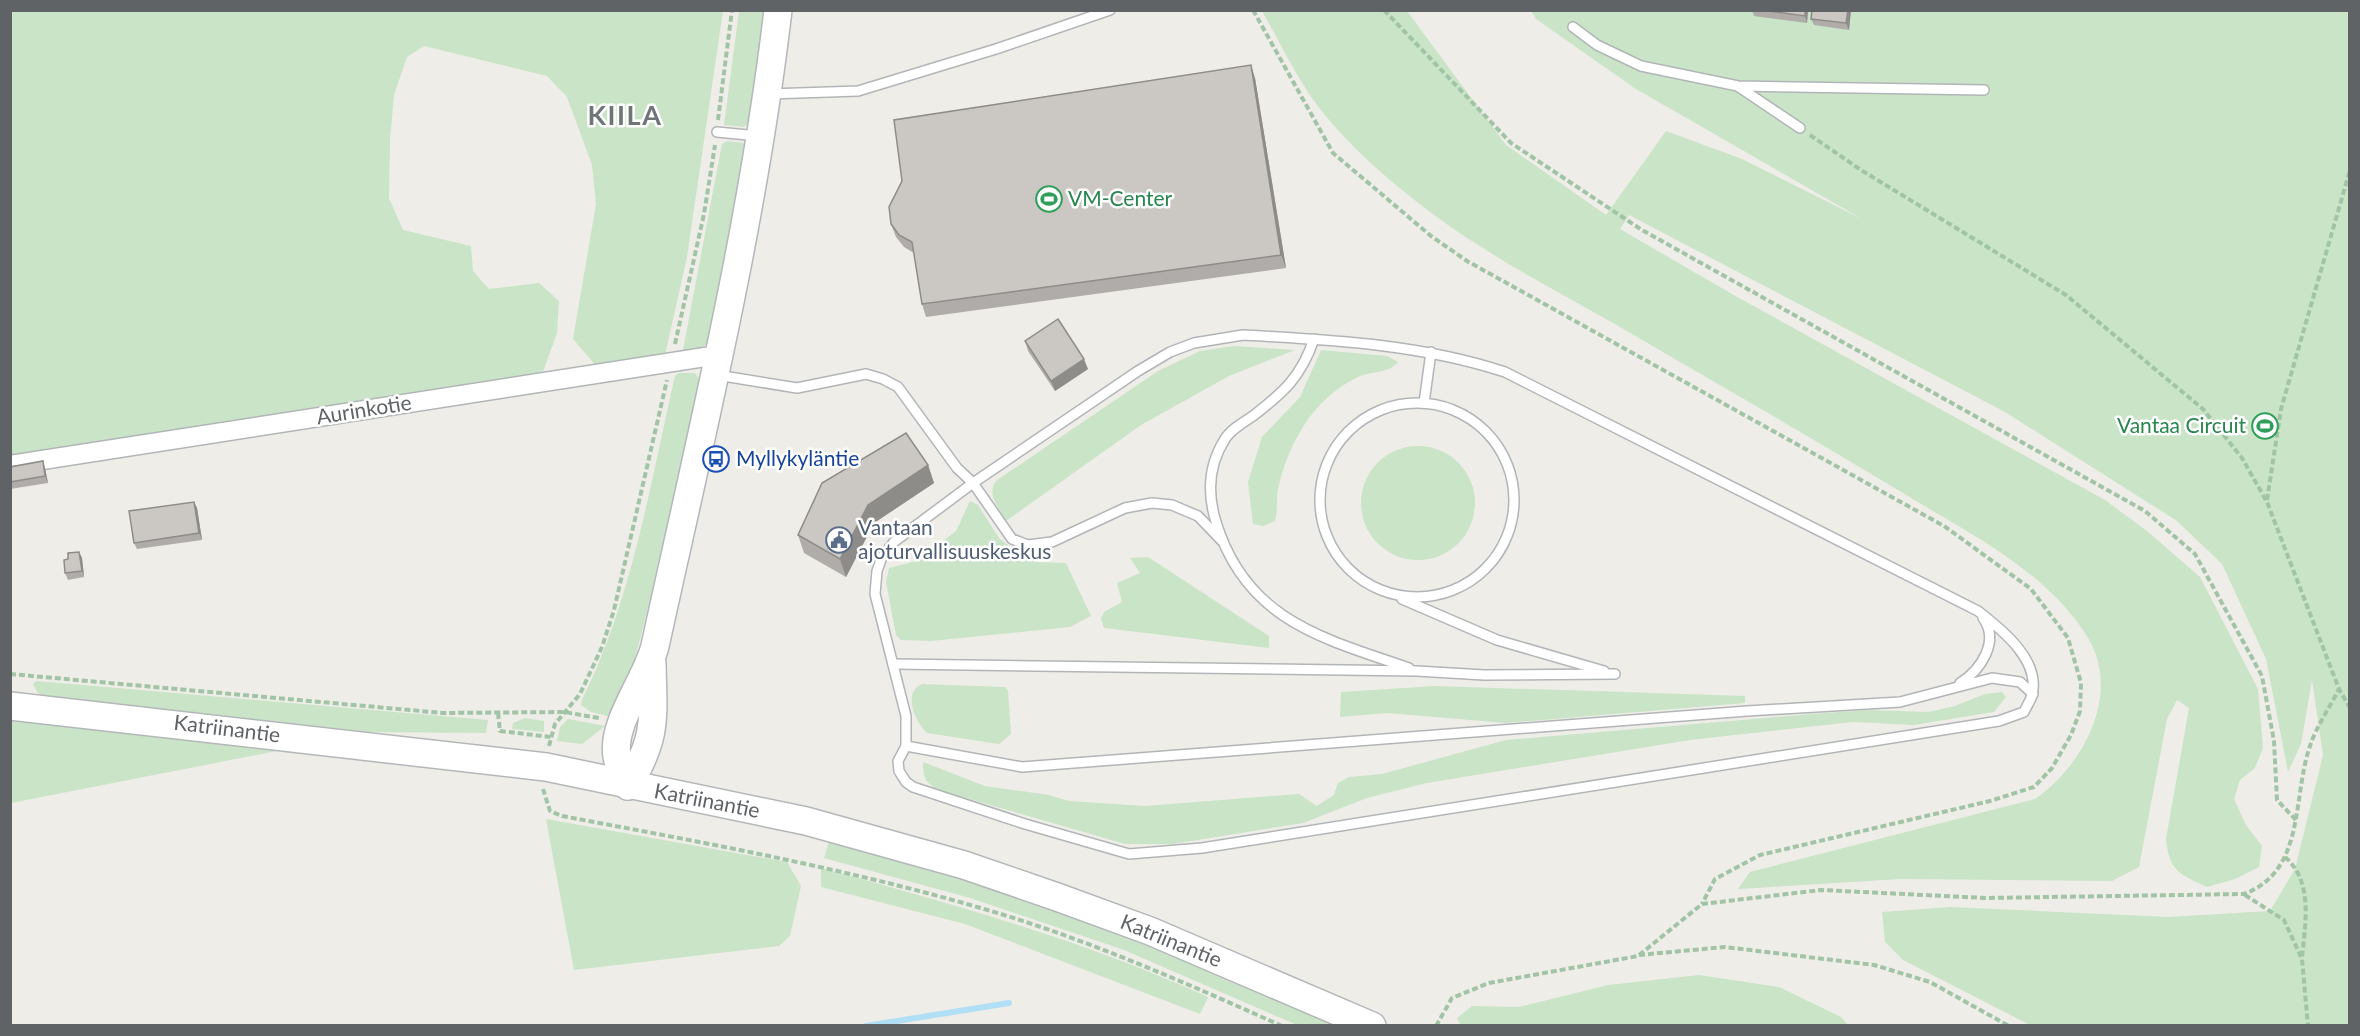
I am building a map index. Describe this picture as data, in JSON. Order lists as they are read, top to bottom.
{
  "streets": {
    "main road": ["Katriinantie"],
    "street": ["Aurinkotie"]
  },
  "districts": ["KIILA"],
  "places": {
    "sports": ["VM-Center", "Vantaa Circuit"],
    "bus stop": ["Myllykyläntie"],
    "public building": ["Vantaan ajoturvallisuuskeskus"]
  }
}
